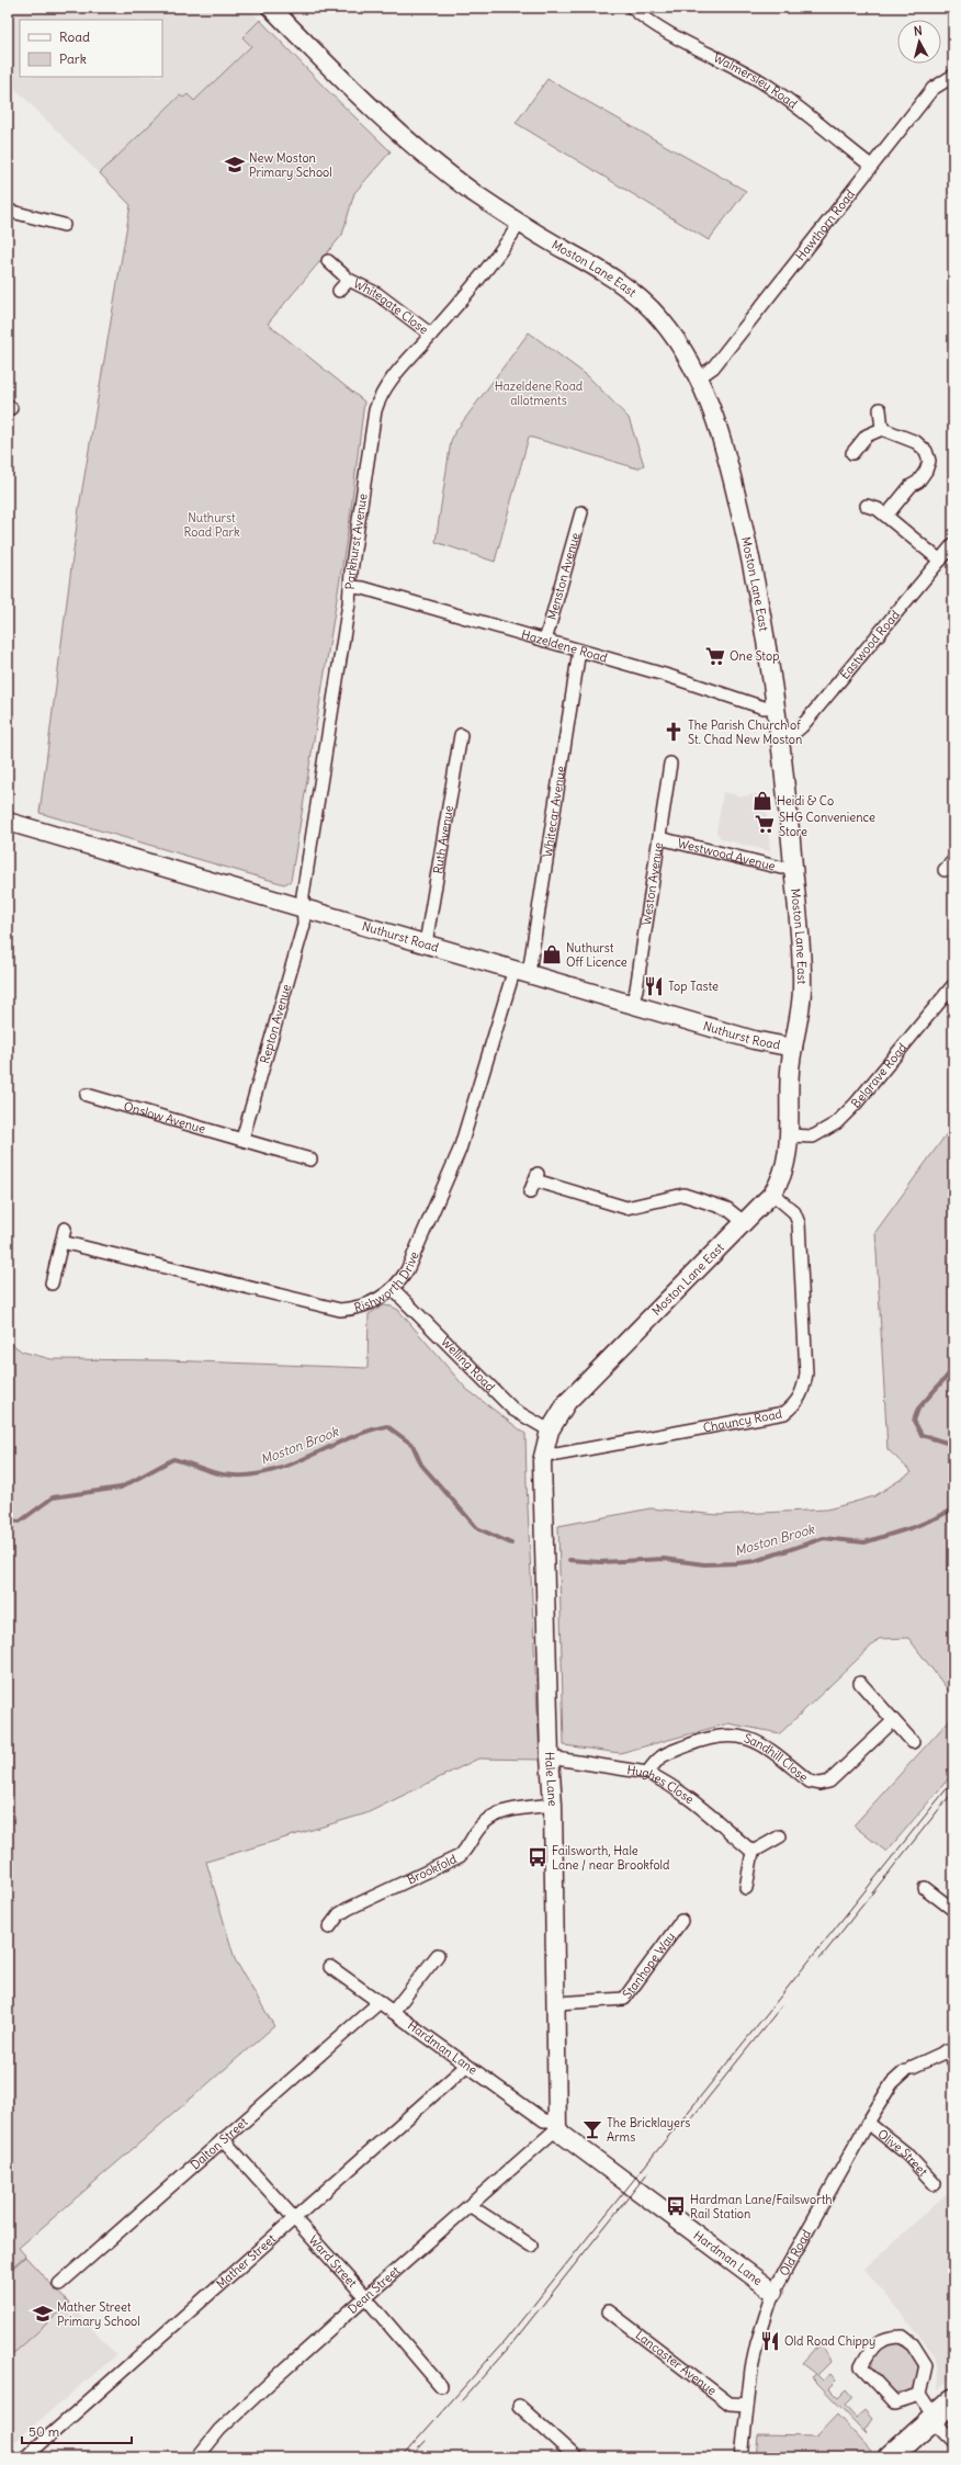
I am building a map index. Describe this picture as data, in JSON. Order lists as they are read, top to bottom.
{
  "streets": {
    "street": [
      "Walmersley Road",
      "Hawthorn Road",
      "Moston Lane East",
      "Whitegate Close",
      "Parkhurst Avenue",
      "Menston Avenue",
      "Eastwood Road",
      "Hazeldene Road",
      "Whitecar Avenue",
      "Ruth Avenue",
      "Westwood Avenue",
      "Weston Avenue",
      "Nuthurst Road",
      "Repton Avenue",
      "Belgrave Road",
      "Onslow Avenue",
      "Rishworth Drive",
      "Welling Road",
      "Chauncy Road",
      "Sandhill Close",
      "Hale Lane",
      "Hughes Close",
      "Brookfold",
      "Stanhope Way",
      "Hardman Lane",
      "Dalton Street",
      "Olive Street",
      "Old Road",
      "Mather Street",
      "Ward Street",
      "Dean Street",
      "Lancaster Avenue"
    ]
  },
  "crossings": [
    ["Walmersley Road", "Hawthorn Road"],
    ["Hawthorn Road", "Moston Lane East"],
    ["Moston Lane East", "Parkhurst Avenue"],
    ["Moston Lane East", "Eastwood Road"],
    ["Moston Lane East", "Hazeldene Road"],
    ["Moston Lane East", "Westwood Avenue"],
    ["Moston Lane East", "Nuthurst Road"],
    ["Moston Lane East", "Belgrave Road"],
    ["Moston Lane East", "Welling Road"],
    ["Moston Lane East", "Chauncy Road"],
    ["Moston Lane East", "Hale Lane"],
    ["Whitegate Close", "Parkhurst Avenue"],
    ["Parkhurst Avenue", "Hazeldene Road"],
    ["Parkhurst Avenue", "Nuthurst Road"],
    ["Parkhurst Avenue", "Repton Avenue"],
    ["Menston Avenue", "Hazeldene Road"],
    ["Hazeldene Road", "Whitecar Avenue"],
    ["Whitecar Avenue", "Nuthurst Road"],
    ["Whitecar Avenue", "Rishworth Drive"],
    ["Ruth Avenue", "Nuthurst Road"],
    ["Westwood Avenue", "Weston Avenue"],
    ["Weston Avenue", "Nuthurst Road"],
    ["Nuthurst Road", "Repton Avenue"],
    ["Nuthurst Road", "Rishworth Drive"],
    ["Repton Avenue", "Onslow Avenue"],
    ["Rishworth Drive", "Welling Road"],
    ["Welling Road", "Hale Lane"],
    ["Chauncy Road", "Hale Lane"],
    ["Sandhill Close", "Hughes Close"],
    ["Hale Lane", "Hughes Close"],
    ["Hale Lane", "Brookfold"],
    ["Hale Lane", "Stanhope Way"],
    ["Hale Lane", "Hardman Lane"],
    ["Hale Lane", "Dean Street"],
    ["Hardman Lane", "Dalton Street"],
    ["Hardman Lane", "Old Road"],
    ["Hardman Lane", "Mather Street"],
    ["Hardman Lane", "Dean Street"],
    ["Dalton Street", "Ward Street"],
    ["Olive Street", "Old Road"],
    ["Old Road", "Lancaster Avenue"],
    ["Mather Street", "Ward Street"],
    ["Ward Street", "Dean Street"]
  ],
  "water": ["Moston Brook"],
  "parks": ["Hazeldene Road allotments", "Nuthurst Road Park"],
  "places": {
    "school or university": ["New Moston Primary School", "Mather Street Primary School"],
    "supermarket": ["One Stop", "SHG Convenience Store"],
    "church": ["The Parish Church of St. Chad New Moston"],
    "shop": ["Heidi & Co", "Nuthurst Off Licence"],
    "restaurant": ["Top Taste", "Old Road Chippy"],
    "bus stop": ["Failsworth, Hale Lane / near Brookfold", "Hardman Lane/Failsworth Rail Station"],
    "bar": ["The Bricklayers Arms"]
  },
  "legend": ["Road", "Park"],
  "scale_bar": "50 m",
  "north": "top"
}
